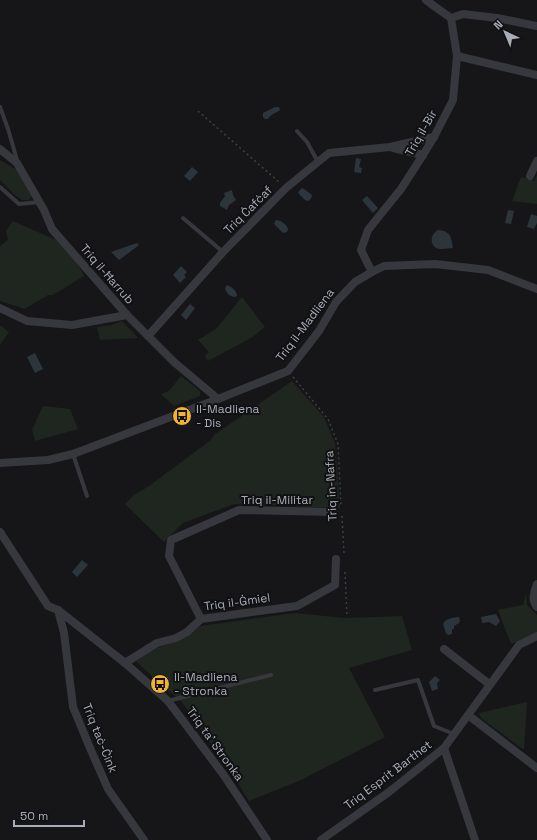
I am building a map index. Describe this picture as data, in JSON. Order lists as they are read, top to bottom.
{
  "streets": {
    "street": [
      "Triq il-Bir",
      "Triq Ċafċaf",
      "Triq il-Ħarrub",
      "Triq il-Madliena",
      "Triq il-Militar",
      "Triq il-Ġmiel",
      "Triq taċ-Ċink",
      "Triq ta' Stronka",
      "Triq Esprit Barthet"
    ],
    "path": ["Triq in-Nafra"]
  },
  "crossings": [
    ["Triq il-Bir", "Triq Ċafċaf"],
    ["Triq il-Bir", "Triq il-Madliena"],
    ["Triq Ċafċaf", "Triq il-Ħarrub"],
    ["Triq il-Ħarrub", "Triq il-Madliena"],
    ["Triq il-Madliena", "Triq in-Nafra"],
    ["Triq in-Nafra", "Triq il-Militar"],
    ["Triq il-Militar", "Triq il-Ġmiel"],
    ["Triq il-Ġmiel", "Triq ta' Stronka"],
    ["Triq taċ-Ċink", "Triq ta' Stronka"]
  ],
  "places": {
    "bus stop": ["Il-Madliena - Dis", "Il-Madliena - Stronka"]
  },
  "scale_bar": "50 m",
  "north": "top left"
}
